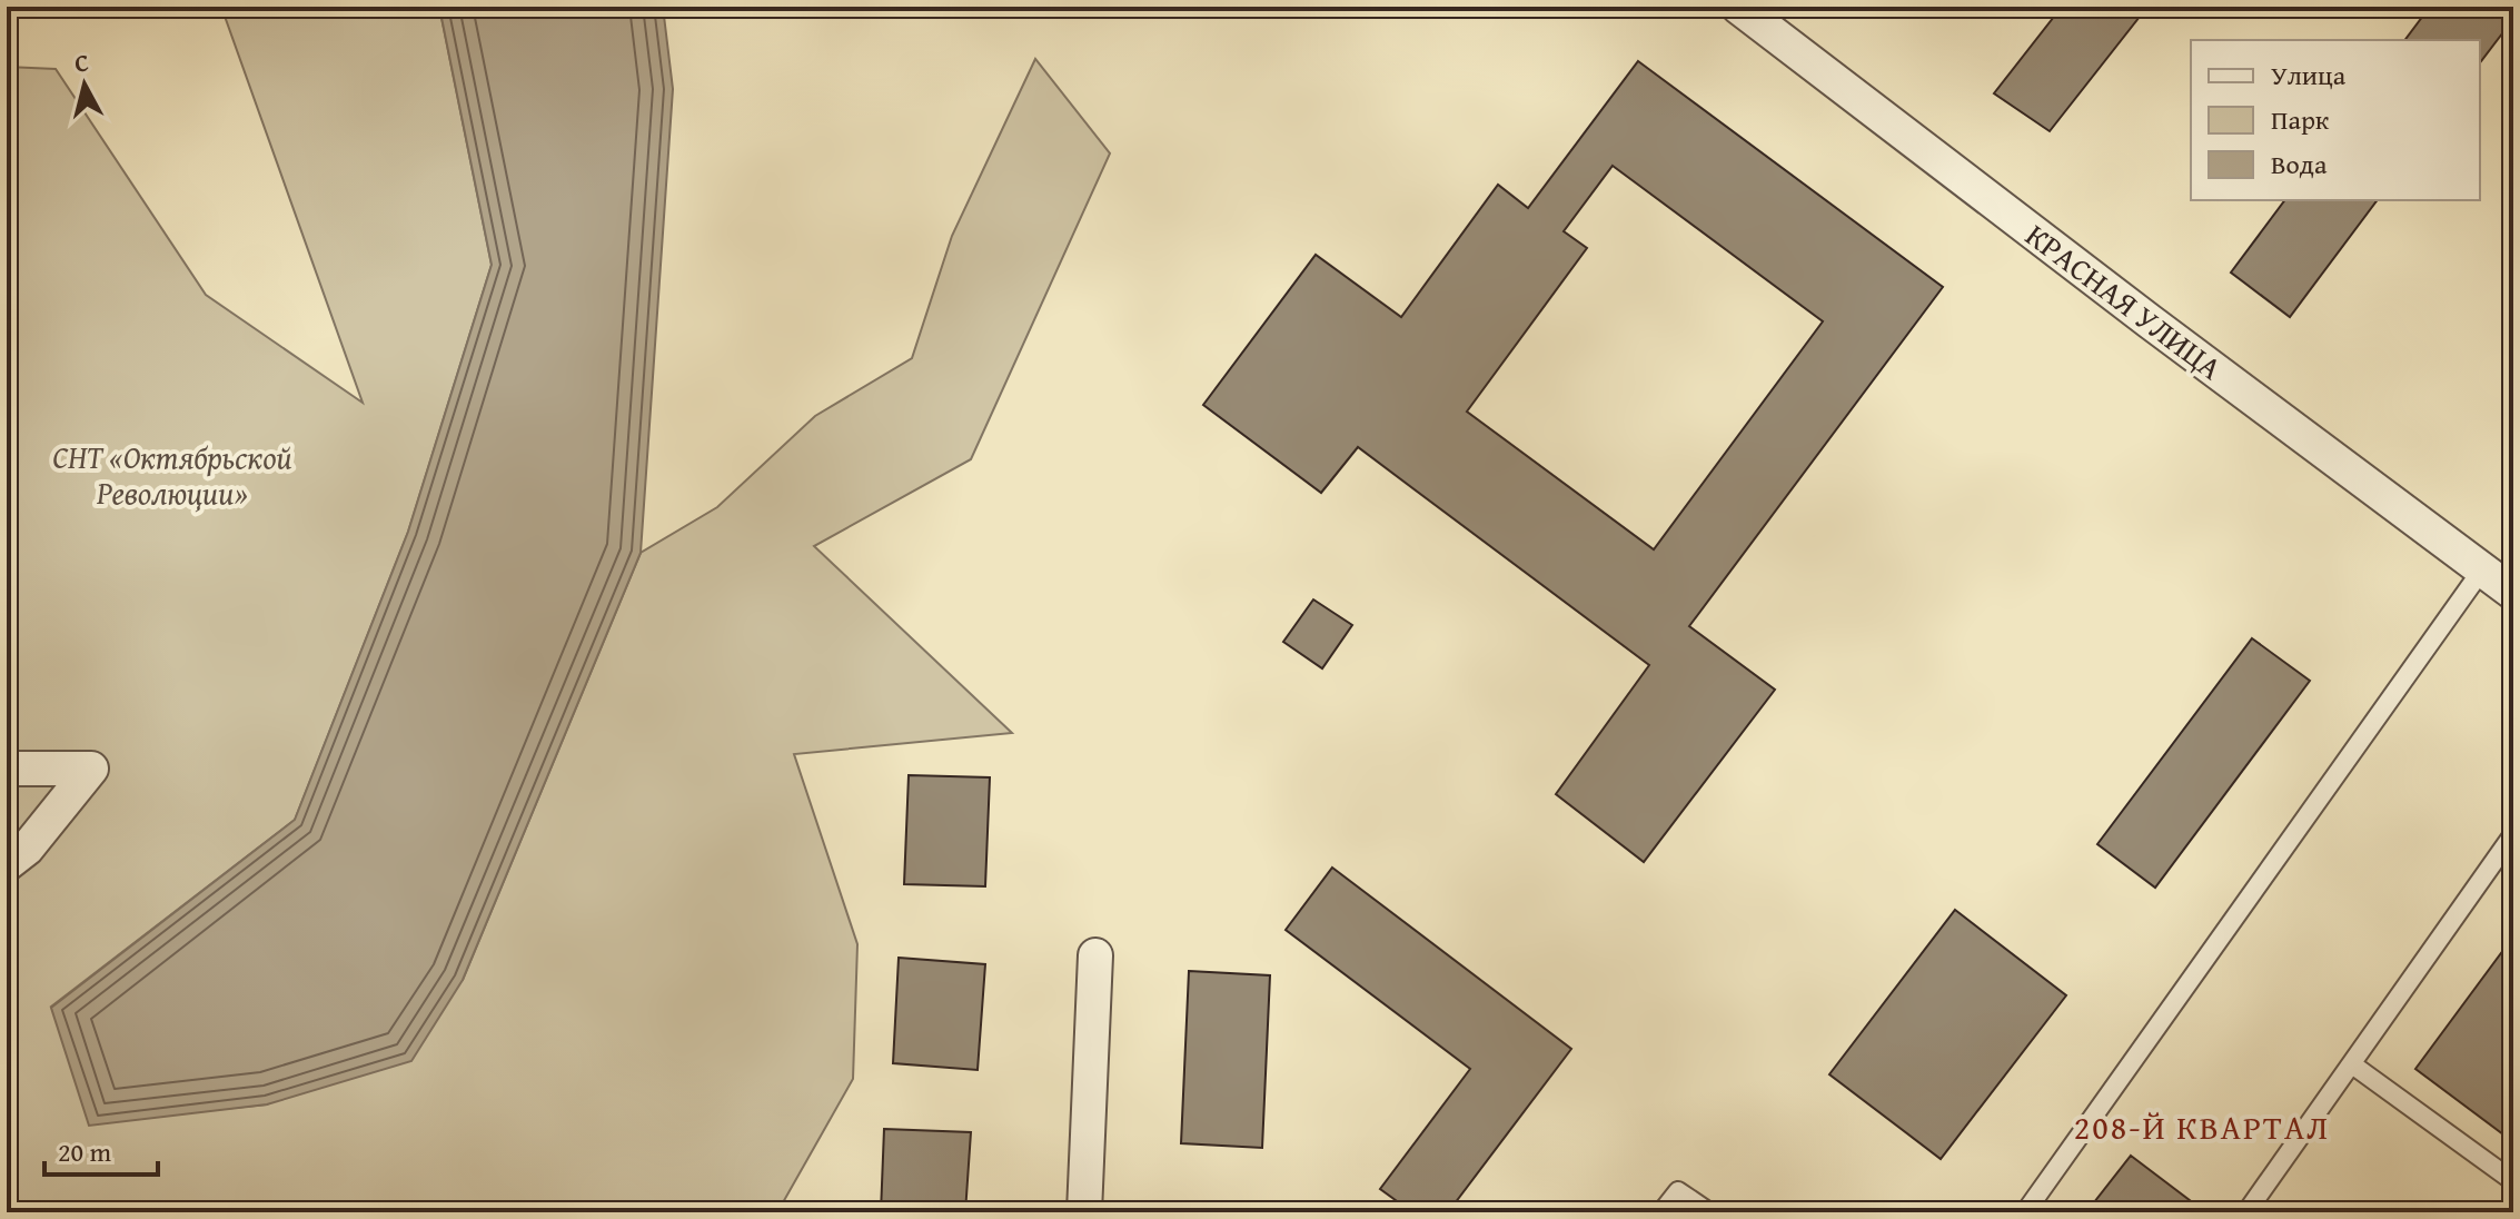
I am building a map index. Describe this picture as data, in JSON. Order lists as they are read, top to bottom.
{
  "streets": {
    "street": ["КРАСНАЯ УЛИЦА"]
  },
  "districts": ["208-Й КВАРТАЛ"],
  "parks": ["СНТ «Октябрьской Революции»"],
  "legend": ["Улица", "Парк", "Вода"],
  "scale_bar": "20 m",
  "north": "top"
}
